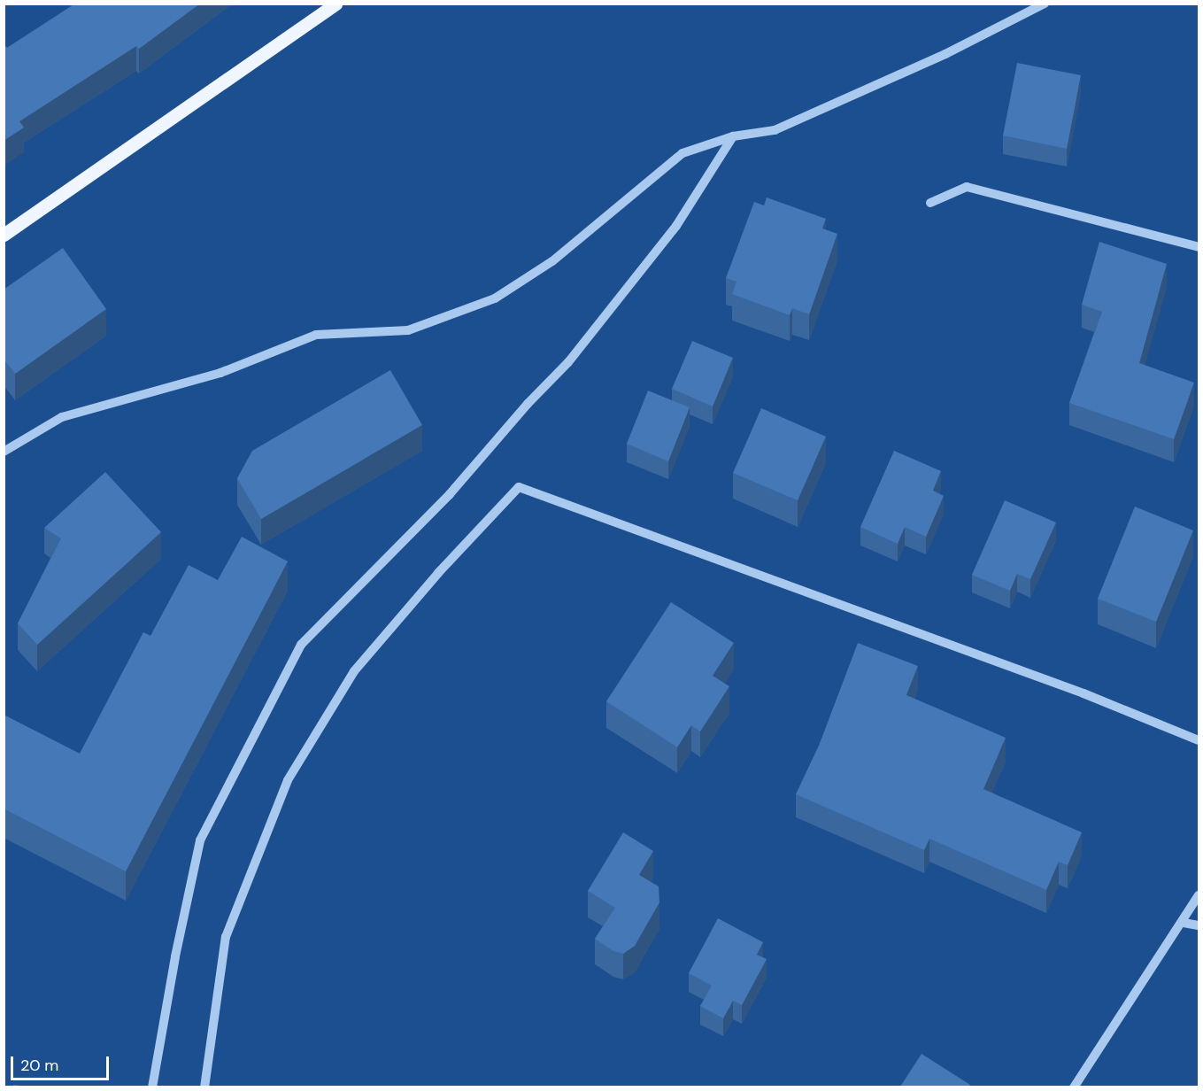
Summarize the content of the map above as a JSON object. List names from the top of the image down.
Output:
{
  "scale_bar": "20 m"
}
